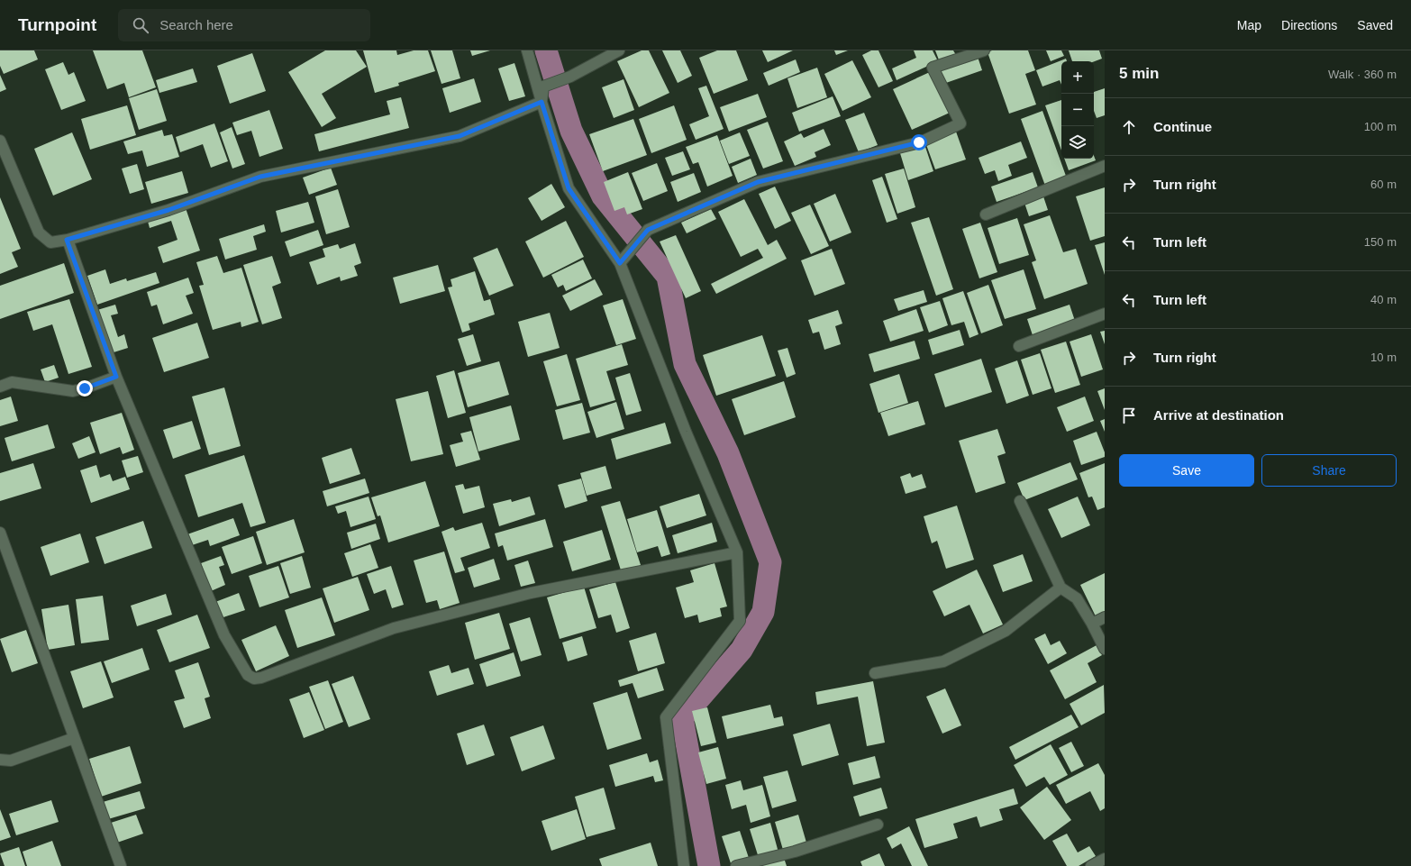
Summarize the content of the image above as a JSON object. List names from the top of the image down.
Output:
{
  "page": {
    "header": "Turnpoint",
    "search": "Search here",
    "nav": ["Map", "Directions", "Saved"],
    "heading": ["5 min", "Walk · 360 m"],
    "map_buttons": ["+", "−"],
    "list": [
      ["Continue", "100 m"],
      ["Turn right", "60 m"],
      ["Turn left", "150 m"],
      ["Turn left", "40 m"],
      ["Turn right", "10 m"],
      "Arrive at destination"
    ],
    "buttons": ["Save", "Share"]
  }
}
